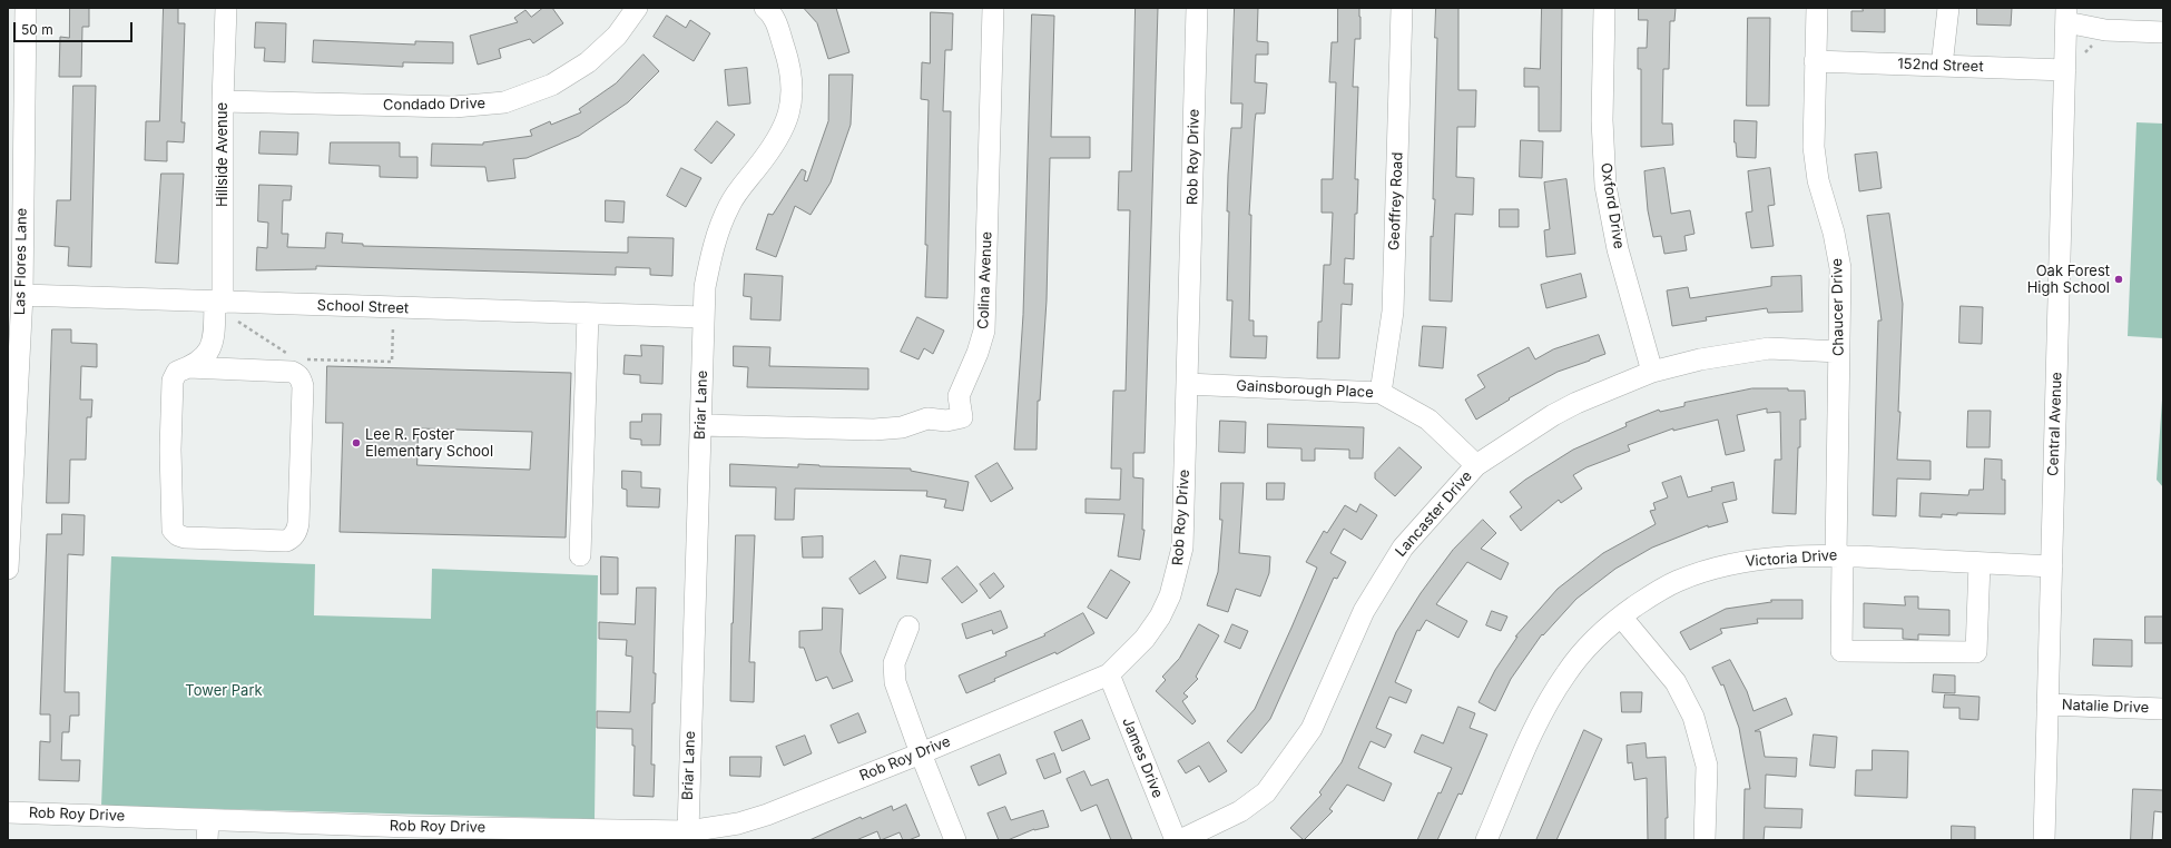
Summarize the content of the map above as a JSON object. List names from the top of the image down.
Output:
{
  "streets": {
    "street": [
      "152nd Street",
      "Condado Drive",
      "Hillside Avenue",
      "Rob Roy Drive",
      "Geoffrey Road",
      "Oxford Drive",
      "Las Flores Lane",
      "Colina Avenue",
      "School Street",
      "Chaucer Drive",
      "Gainsborough Place",
      "Briar Lane",
      "Central Avenue",
      "Lancaster Drive",
      "Victoria Drive",
      "Natalie Drive",
      "James Drive"
    ]
  },
  "crossings": [
    ["152nd Street", "Chaucer Drive"],
    ["152nd Street", "Central Avenue"],
    ["Condado Drive", "Hillside Avenue"],
    ["Hillside Avenue", "School Street"],
    ["Rob Roy Drive", "Gainsborough Place"],
    ["Rob Roy Drive", "Briar Lane"],
    ["Rob Roy Drive", "James Drive"],
    ["Geoffrey Road", "Gainsborough Place"],
    ["Oxford Drive", "Lancaster Drive"],
    ["Las Flores Lane", "School Street"],
    ["Colina Avenue", "Briar Lane"],
    ["School Street", "Briar Lane"],
    ["Chaucer Drive", "Lancaster Drive"],
    ["Chaucer Drive", "Victoria Drive"],
    ["Gainsborough Place", "Lancaster Drive"],
    ["Central Avenue", "Victoria Drive"],
    ["Central Avenue", "Natalie Drive"]
  ],
  "parks": ["Tower Park"],
  "places": ["Oak Forest High School", "Lee R. Foster Elementary School"],
  "scale_bar": "50 m"
}
